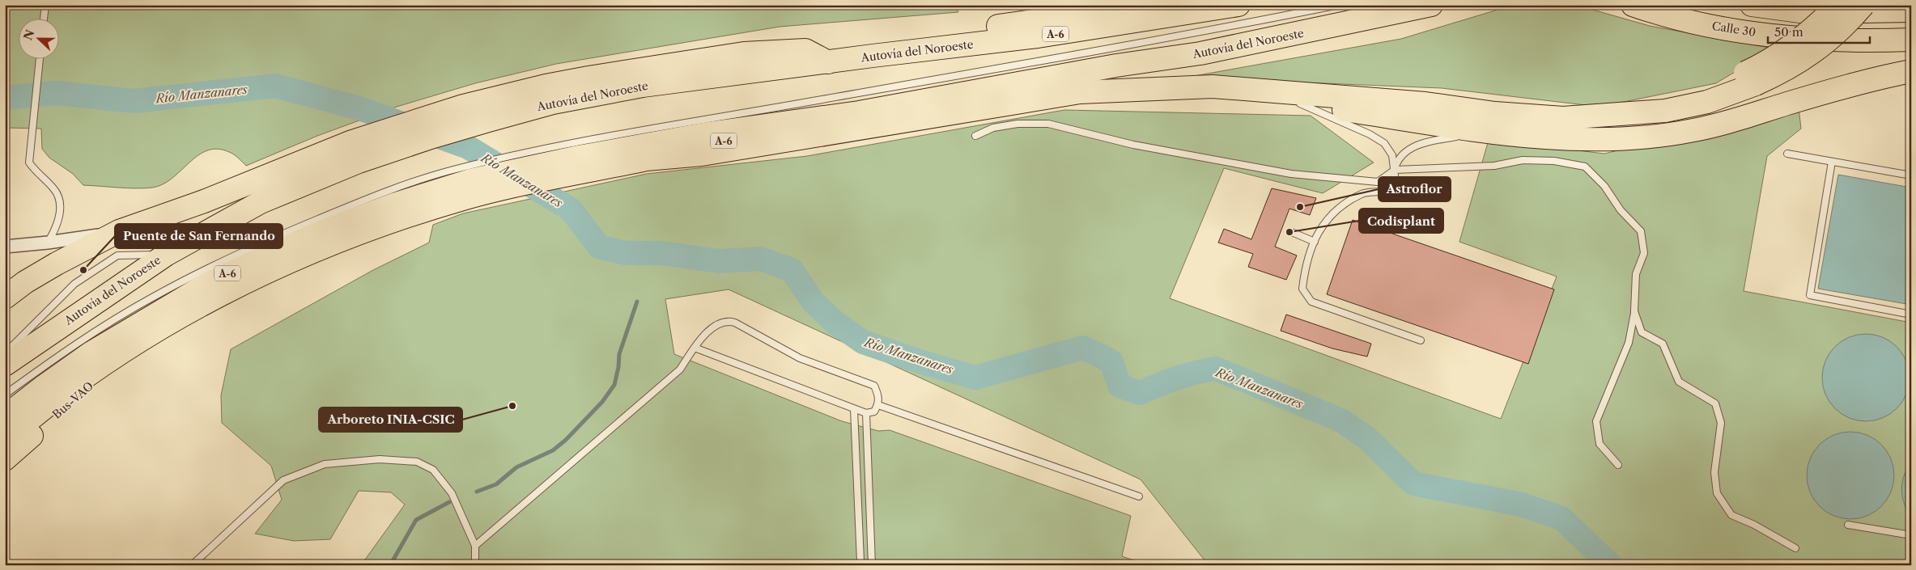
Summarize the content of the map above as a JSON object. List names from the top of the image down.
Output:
{
  "streets": {
    "highway": [
      "Calle 30",
      "A-6",
      "Autovía del Noroeste",
      "Bus-VAO"
    ]
  },
  "crossings": [
    ["A-6", "Autovía del Noroeste"],
    ["Autovía del Noroeste", "Bus-VAO"]
  ],
  "water": ["Río Manzanares"],
  "places": [
    "Astroflor",
    "Codisplant",
    "Puente de San Fernando",
    "Arboreto INIA-CSIC"
  ],
  "scale_bar": "50 m",
  "north": "left"
}
